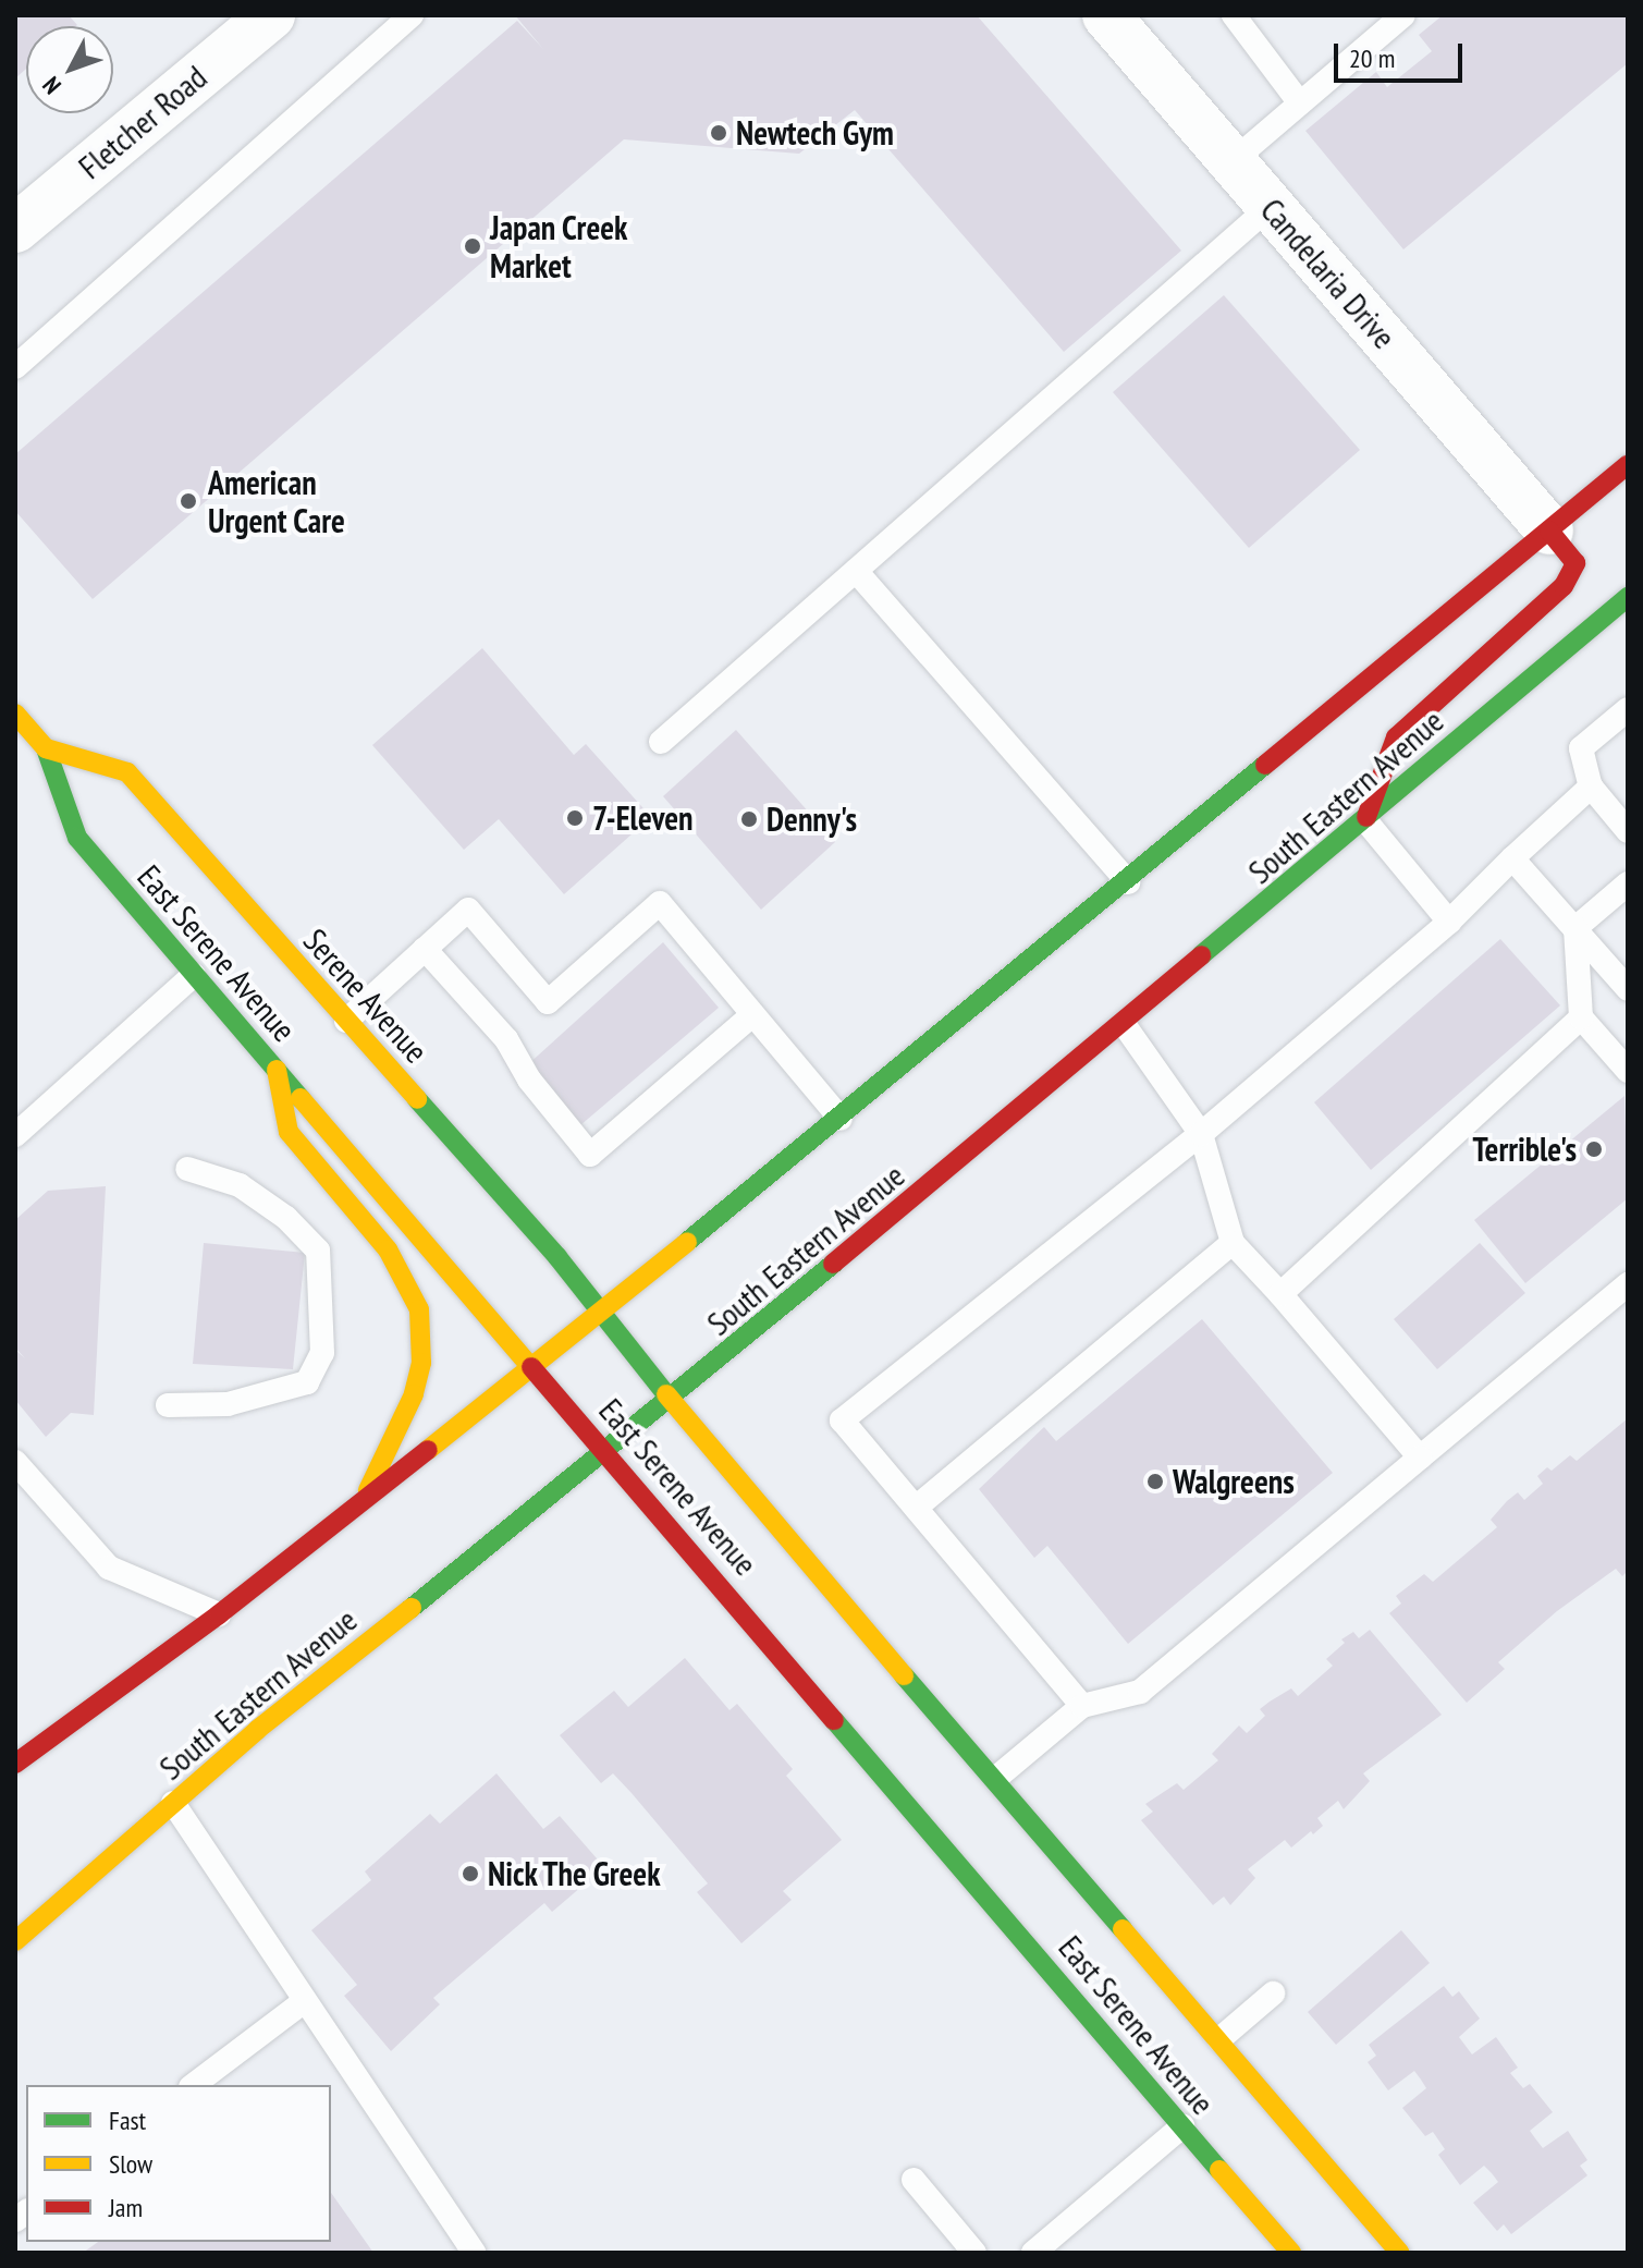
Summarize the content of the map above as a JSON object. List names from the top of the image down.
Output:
{
  "streets": {
    "main road": ["South Eastern Avenue", "East Serene Avenue", "Serene Avenue"],
    "street": ["Fletcher Road", "Candelaria Drive"]
  },
  "crossings": [
    ["South Eastern Avenue", "East Serene Avenue"],
    ["East Serene Avenue", "Serene Avenue"]
  ],
  "places": [
    "Newtech Gym",
    "Japan Creek Market",
    "American Urgent Care",
    "7-Eleven",
    "Denny's",
    "Terrible's",
    "Walgreens",
    "Nick The Greek"
  ],
  "legend": ["Fast", "Slow", "Jam"],
  "scale_bar": "20 m",
  "north": "bottom left"
}
